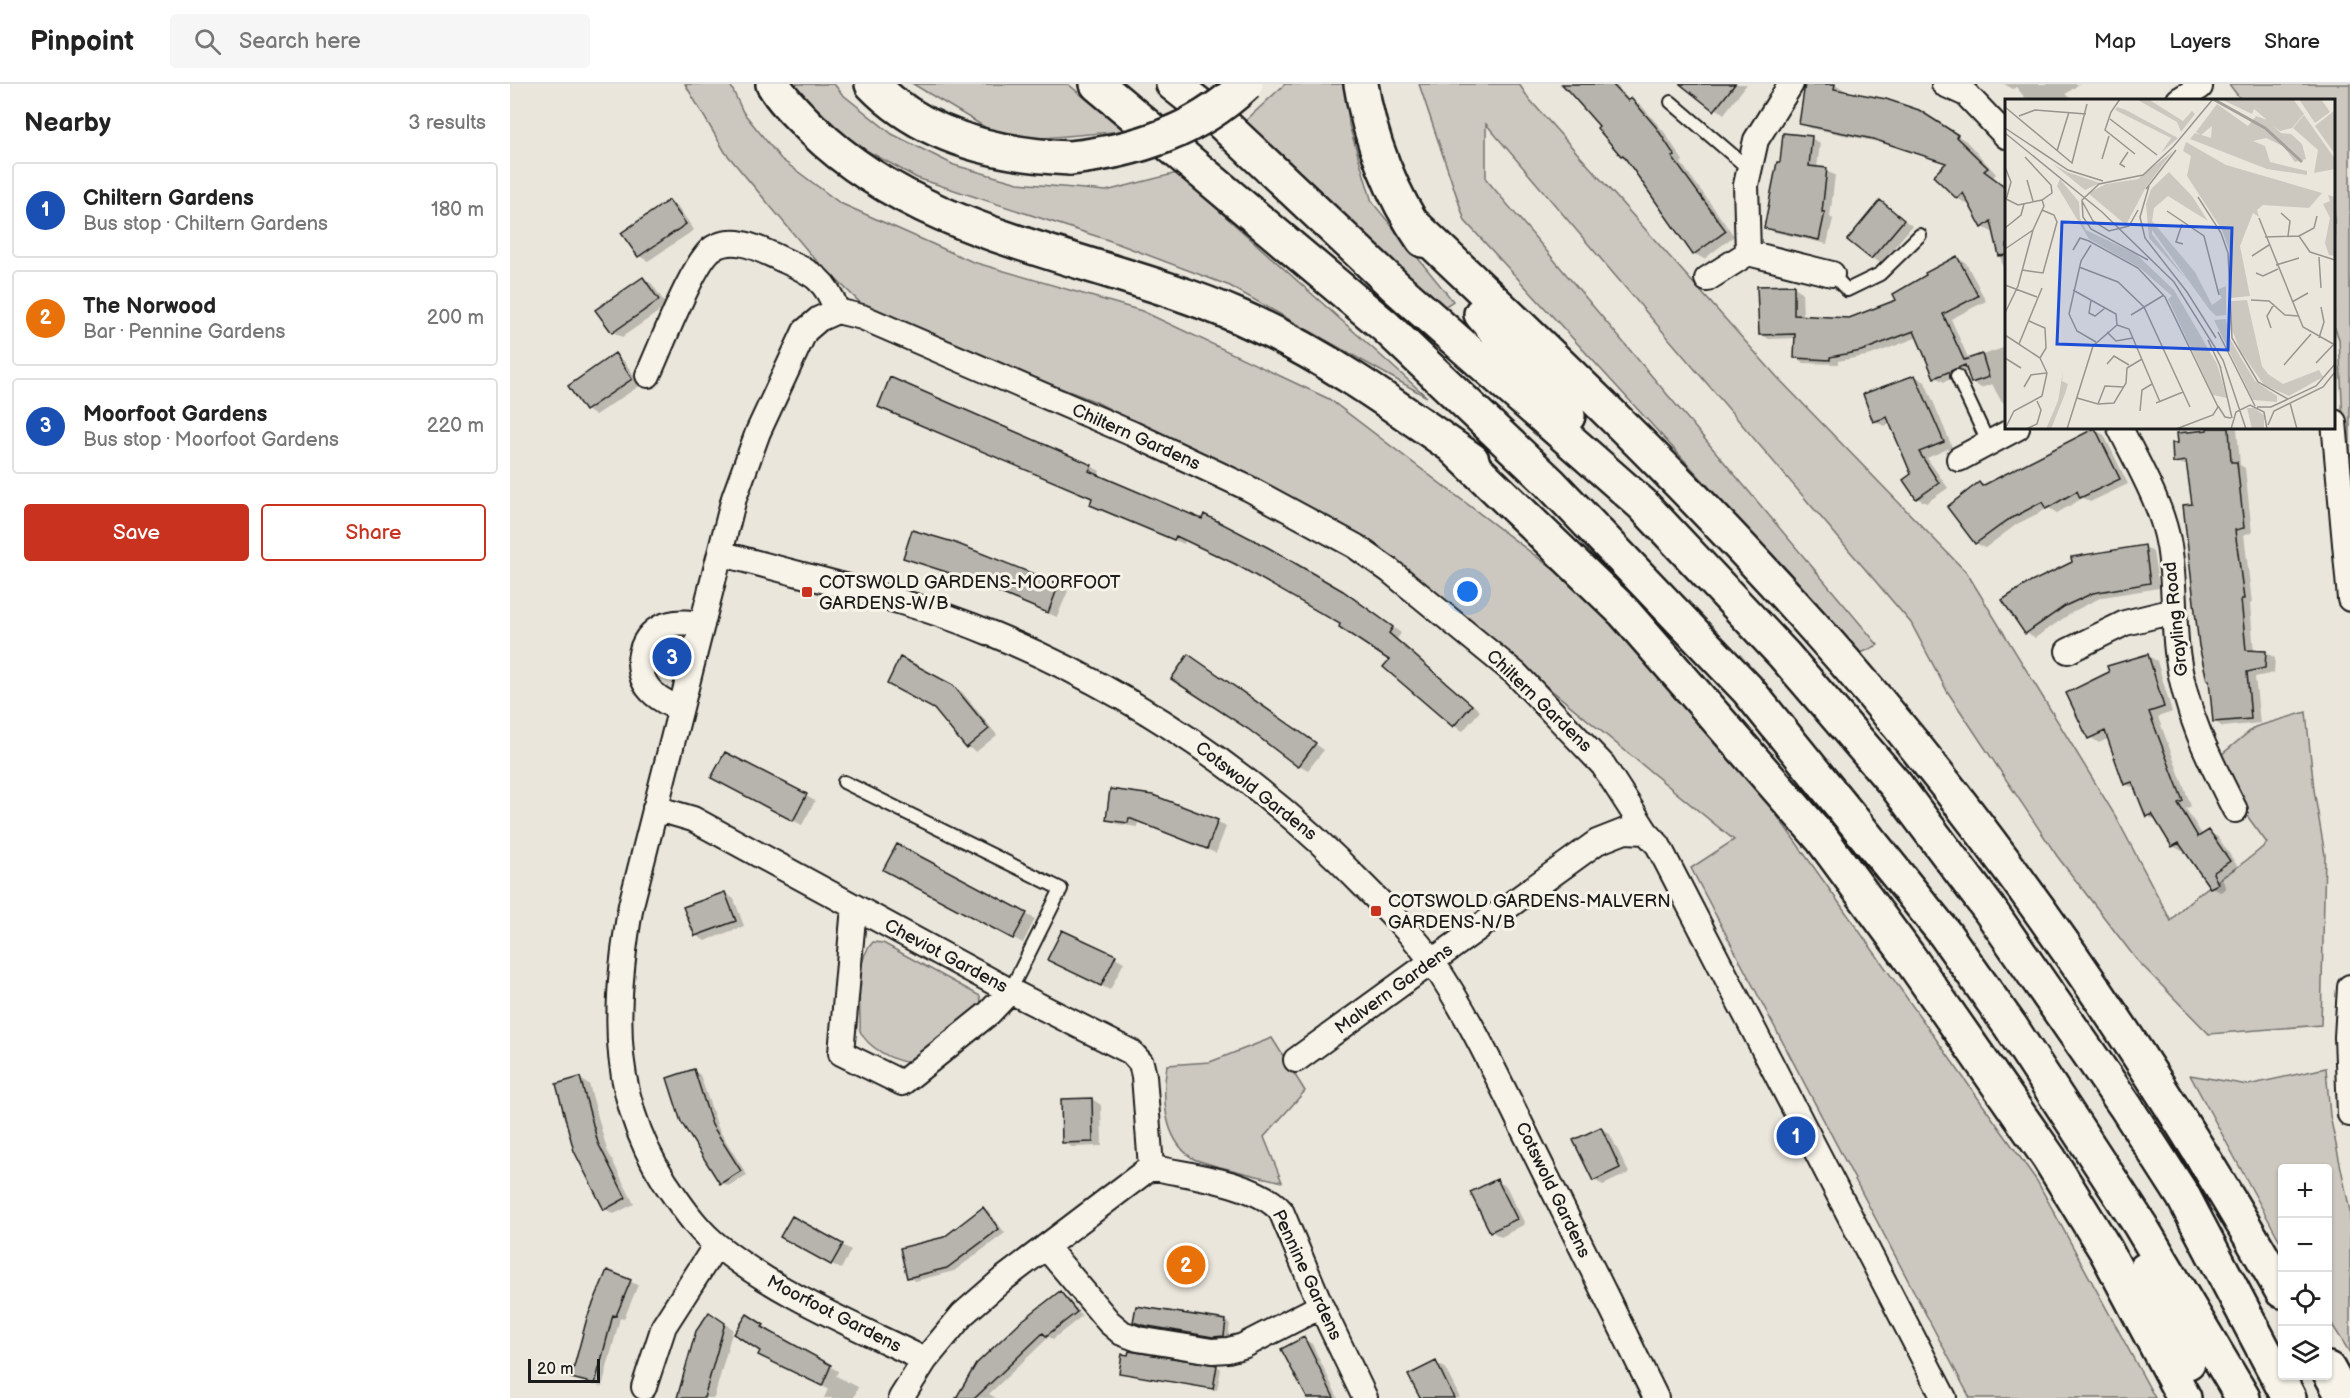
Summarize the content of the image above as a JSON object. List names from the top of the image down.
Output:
{
  "streets": {
    "street": [
      "Chiltern Gardens",
      "Grayling Road",
      "Cotswold Gardens",
      "Cheviot Gardens",
      "Malvern Gardens",
      "Pennine Gardens",
      "Moorfoot Gardens"
    ]
  },
  "crossings": [
    ["Chiltern Gardens", "Malvern Gardens"],
    ["Chiltern Gardens", "Moorfoot Gardens"],
    ["Cotswold Gardens", "Malvern Gardens"],
    ["Cotswold Gardens", "Moorfoot Gardens"],
    ["Cheviot Gardens", "Pennine Gardens"],
    ["Cheviot Gardens", "Moorfoot Gardens"]
  ],
  "places": {
    "transit": ["COTSWOLD GARDENS-MOORFOOT GARDENS-W/B", "COTSWOLD GARDENS-MALVERN GARDENS-N/B"]
  },
  "scale_bar": "20 m",
  "page": {
    "header": "Pinpoint",
    "search": "Search here",
    "nav": ["Map", "Layers", "Share"],
    "heading": ["Nearby", "3 results"],
    "list": [
      {
        "mark": "1",
        "name": "Chiltern Gardens",
        "note": "Bus stop · Chiltern Gardens",
        "value": "180 m"
      },
      {
        "mark": "2",
        "name": "The Norwood",
        "note": "Bar · Pennine Gardens",
        "value": "200 m"
      },
      {
        "mark": "3",
        "name": "Moorfoot Gardens",
        "note": "Bus stop · Moorfoot Gardens",
        "value": "220 m"
      }
    ],
    "buttons": ["Save", "Share"],
    "pins": ["3", "1", "2"],
    "map_buttons": ["+", "−"],
    "scale": "20 m"
  }
}
